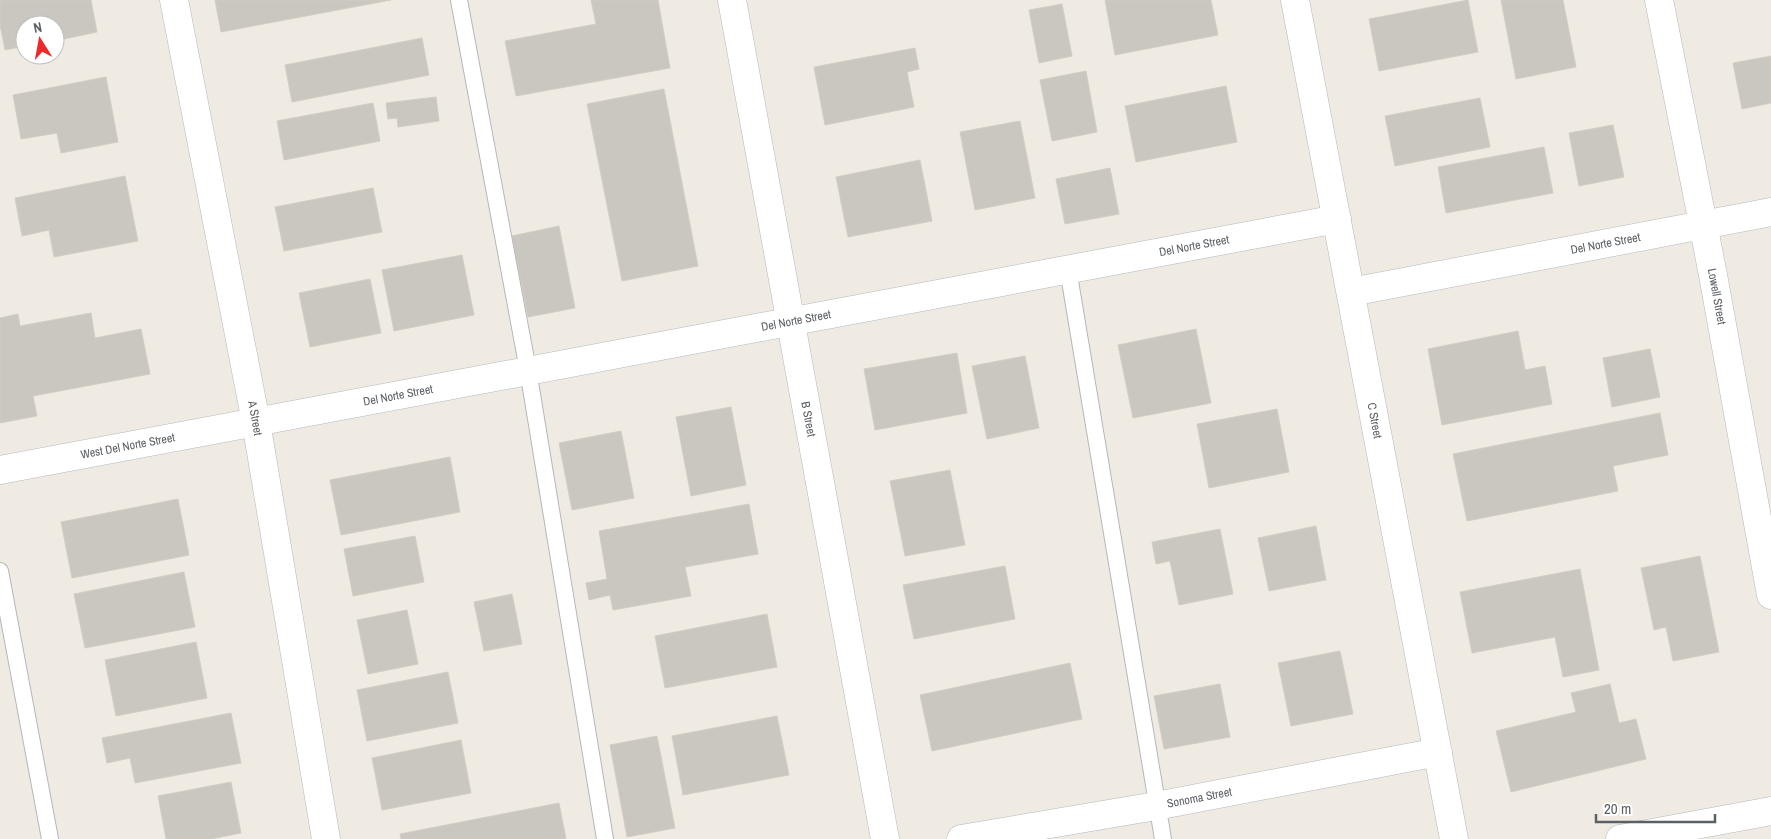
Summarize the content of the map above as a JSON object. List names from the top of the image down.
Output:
{
  "streets": {
    "street": [
      "Del Norte Street",
      "Lowell Street",
      "A Street",
      "B Street",
      "C Street",
      "West Del Norte Street",
      "Sonoma Street"
    ]
  },
  "crossings": [
    ["Del Norte Street", "Lowell Street"],
    ["Del Norte Street", "A Street"],
    ["Del Norte Street", "B Street"],
    ["Del Norte Street", "C Street"],
    ["Del Norte Street", "West Del Norte Street"],
    ["A Street", "West Del Norte Street"],
    ["C Street", "Sonoma Street"]
  ],
  "scale_bar": "20 m",
  "north": "top"
}
